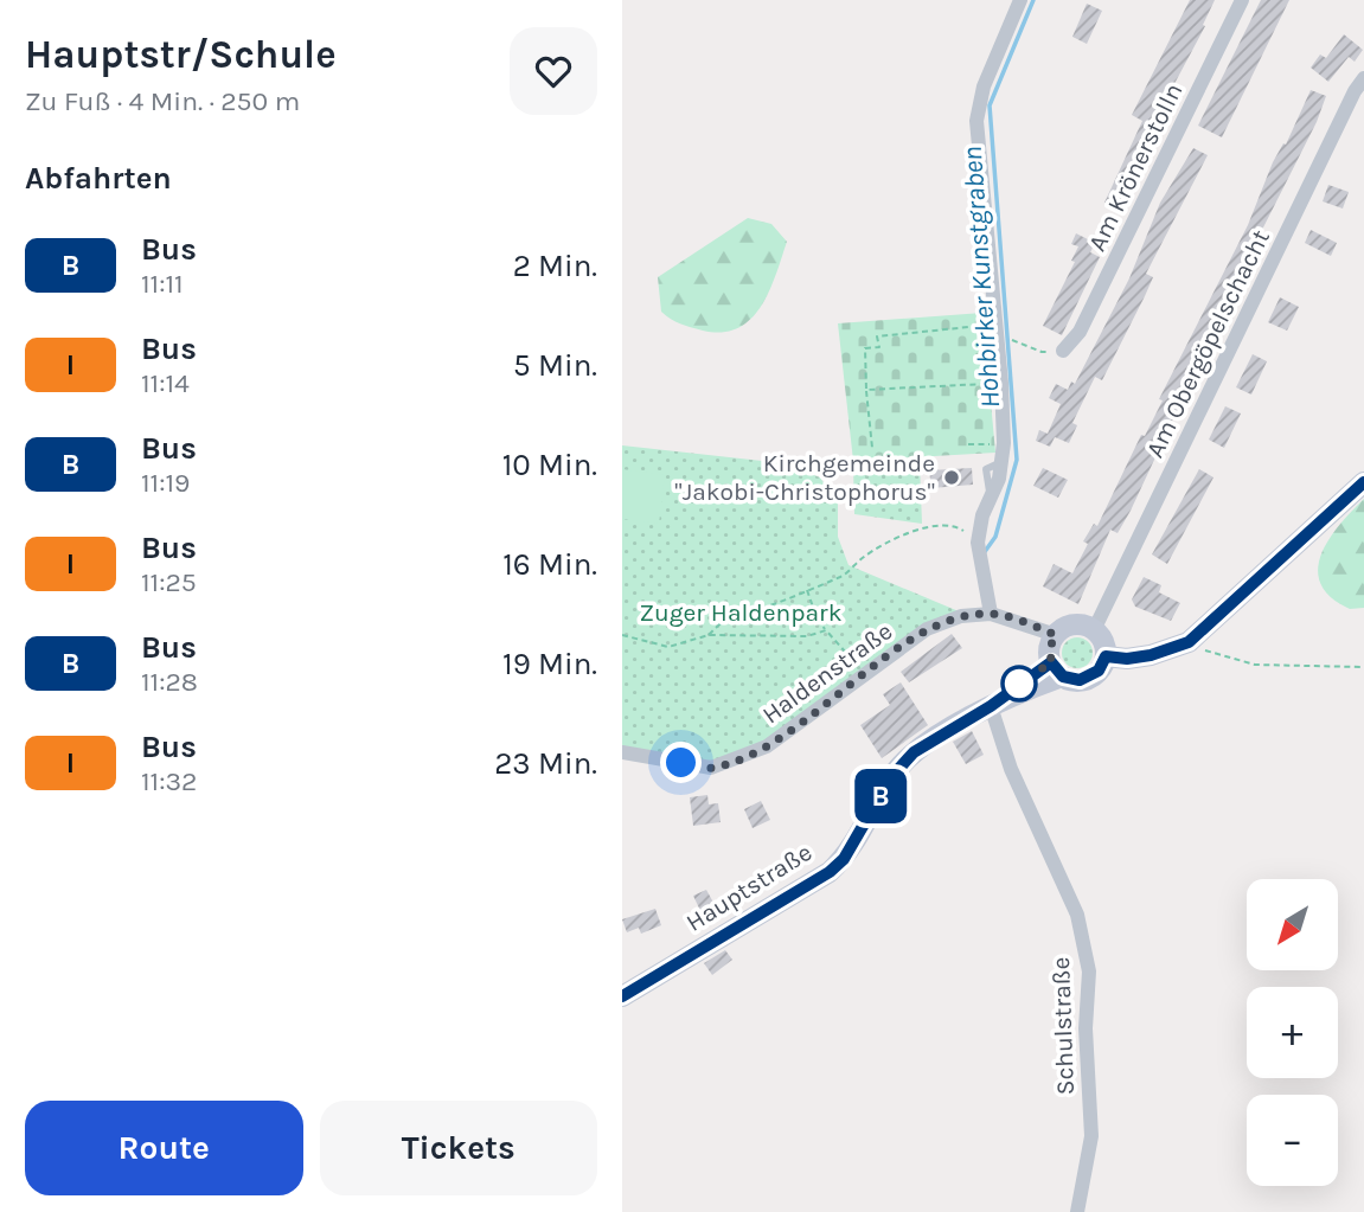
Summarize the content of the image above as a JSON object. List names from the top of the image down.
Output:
{
  "streets": {
    "street": [
      "Am Krönerstolln",
      "Am Obergöpelschacht",
      "Haldenstraße",
      "Hauptstraße",
      "Schulstraße"
    ]
  },
  "crossings": [
    ["Am Obergöpelschacht", "Haldenstraße"],
    ["Am Obergöpelschacht", "Hauptstraße"],
    ["Haldenstraße", "Hauptstraße"],
    ["Hauptstraße", "Schulstraße"]
  ],
  "water": ["Hohbirker Kunstgraben"],
  "parks": ["Zuger Haldenpark"],
  "places": ["Kirchgemeinde \"Jakobi-Christophorus\""],
  "lines": ["bus line B"],
  "north": "bottom left",
  "page": {
    "heading": [
      ["Hauptstr/Schule", "Zu Fuß · 4 Min. · 250 m"],
      "Abfahrten"
    ],
    "on_map": "B",
    "list": [
      {
        "mark": "B",
        "name": "Bus",
        "note": "11:11",
        "value": "2 Min."
      },
      {
        "mark": "I",
        "name": "Bus",
        "note": "11:14",
        "value": "5 Min."
      },
      {
        "mark": "B",
        "name": "Bus",
        "note": "11:19",
        "value": "10 Min."
      },
      {
        "mark": "I",
        "name": "Bus",
        "note": "11:25",
        "value": "16 Min."
      },
      {
        "mark": "B",
        "name": "Bus",
        "note": "11:28",
        "value": "19 Min."
      },
      {
        "mark": "I",
        "name": "Bus",
        "note": "11:32",
        "value": "23 Min."
      }
    ],
    "map_buttons": ["+", "−"],
    "buttons": ["Route", "Tickets"]
  }
}
